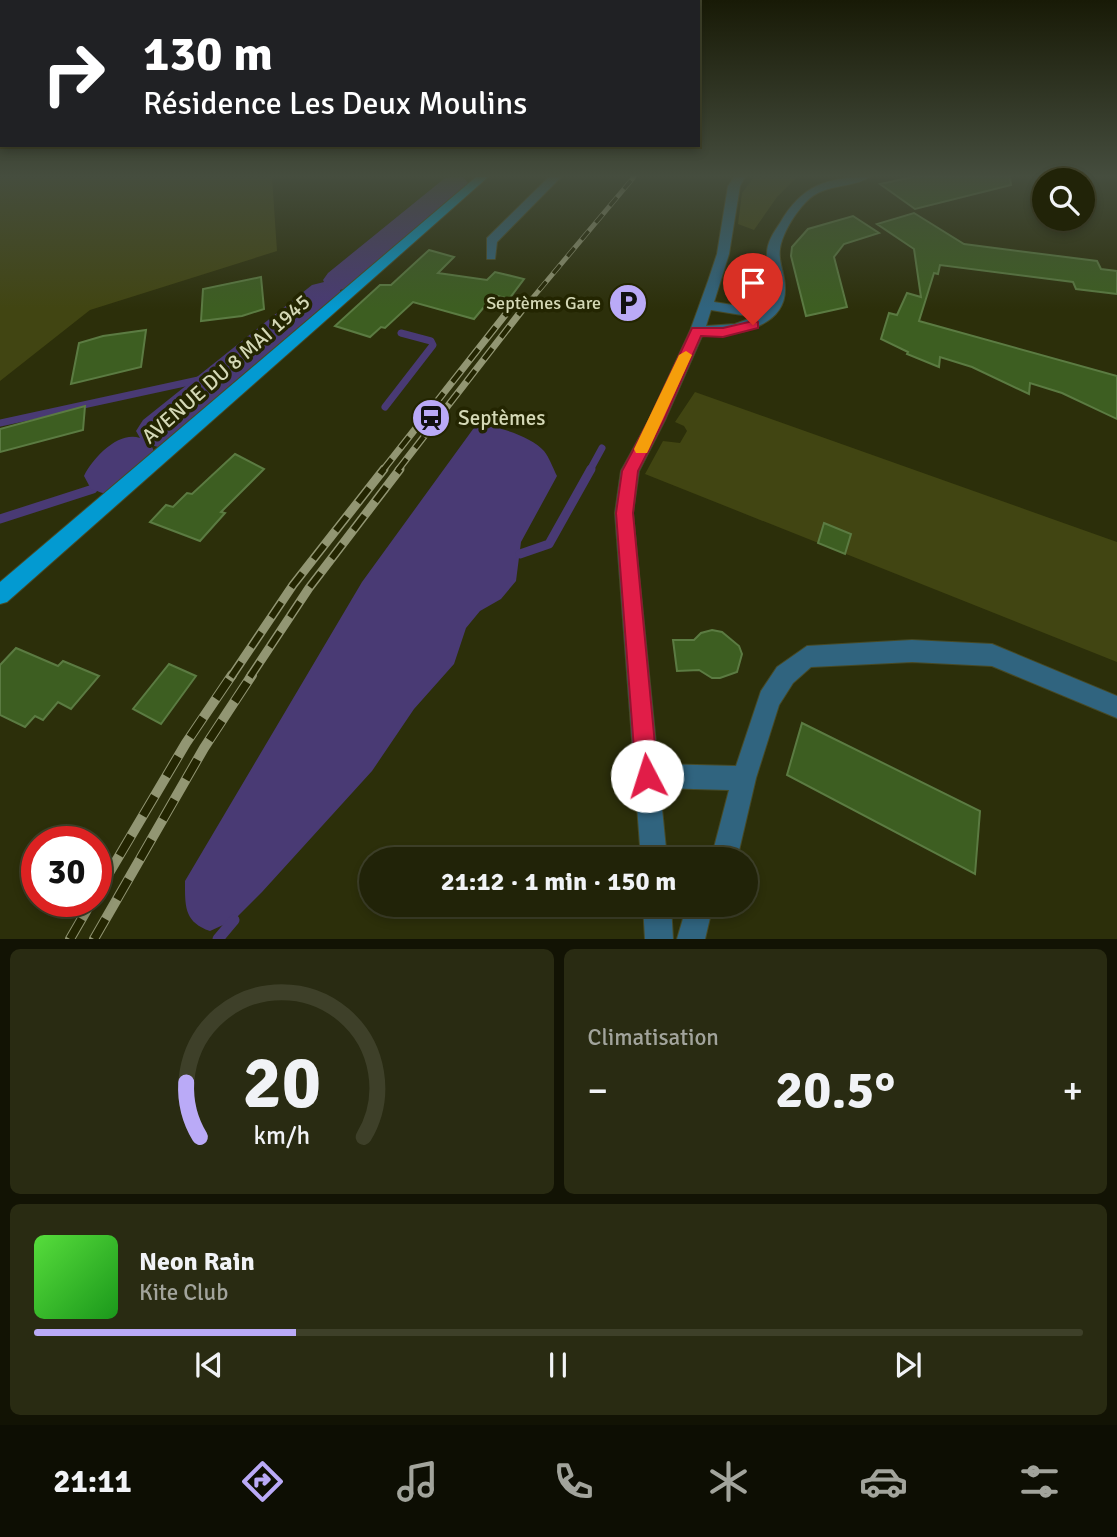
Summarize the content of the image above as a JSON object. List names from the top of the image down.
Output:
{
  "streets": {
    "main road": ["AVENUE DU 8 MAI 1945"]
  },
  "places": {
    "parking": ["Septèmes Gare"],
    "station": ["Septèmes"]
  },
  "page": {
    "turn": ["130 m", "Résidence Les Deux Moulins"],
    "limit": "30",
    "trip": "21:12 · 1 min · 150 m",
    "tile": "Climatisation",
    "heat": ["−", "20.5°", "+"],
    "song": ["Neon Rain", "Kite Club"],
    "tabs": "21:11",
    "gauge": ["20", "km/h"]
  }
}
